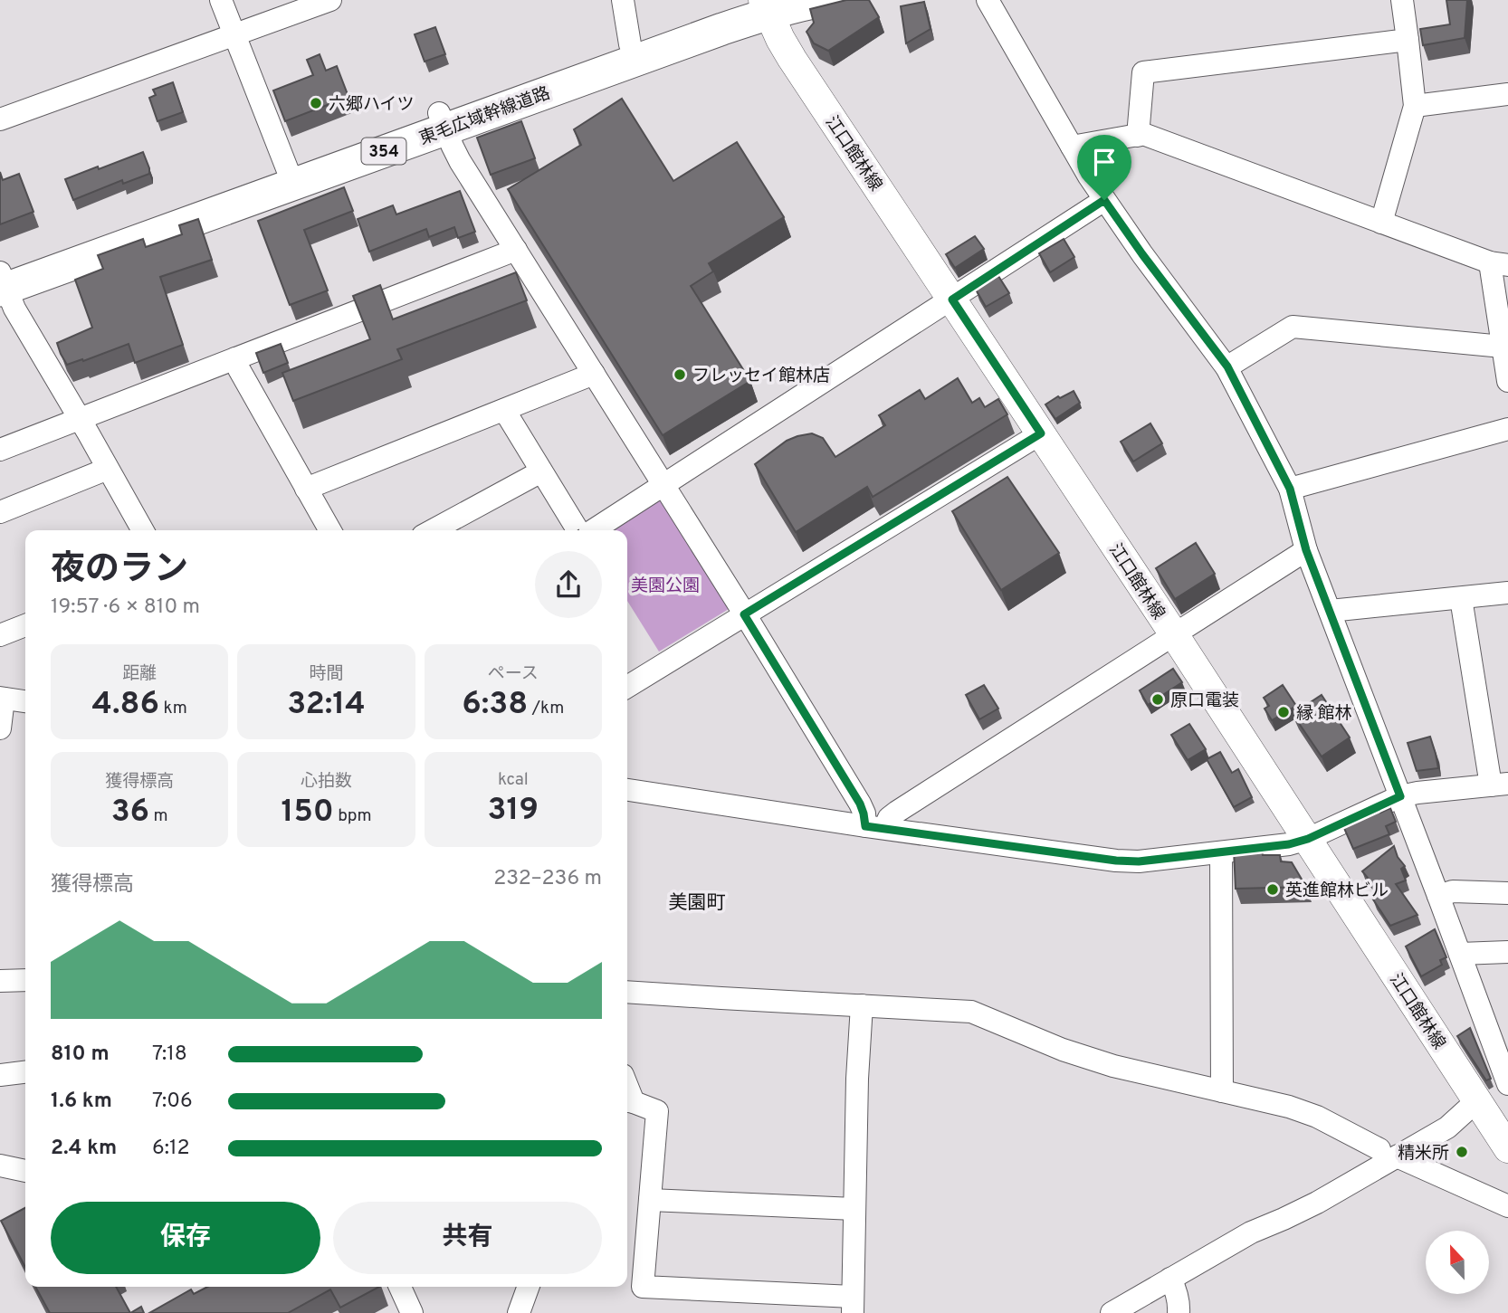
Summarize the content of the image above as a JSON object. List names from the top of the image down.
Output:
{
  "streets": {
    "highway": ["東毛広域幹線道路", "354"],
    "main road": ["江口館林線"]
  },
  "crossings": [
    ["東毛広域幹線道路", "江口館林線"]
  ],
  "districts": ["美園町"],
  "parks": ["美園公園"],
  "places": [
    "六郷ハイツ",
    "フレッセイ館林店",
    "原口電装",
    "縁 館林",
    "英進館林ビル",
    "精米所"
  ],
  "north": "top",
  "page": {
    "heading": ["夜のラン", "19:57 · 6 × 810 m"],
    "stats": [
      ["距離", "4.86 km"],
      ["時間", "32:14"],
      ["ペース", "6:38 /km"],
      ["獲得標高", "36 m"],
      ["心拍数", "150 bpm"],
      ["kcal", "319"]
    ],
    "chart": ["獲得標高", "232–236 m"],
    "list": [
      {
        "name": "810 m",
        "note": "7:18"
      },
      {
        "name": "1.6 km",
        "note": "7:06"
      },
      {
        "name": "2.4 km",
        "note": "6:12"
      }
    ],
    "buttons": ["保存", "共有"]
  }
}
